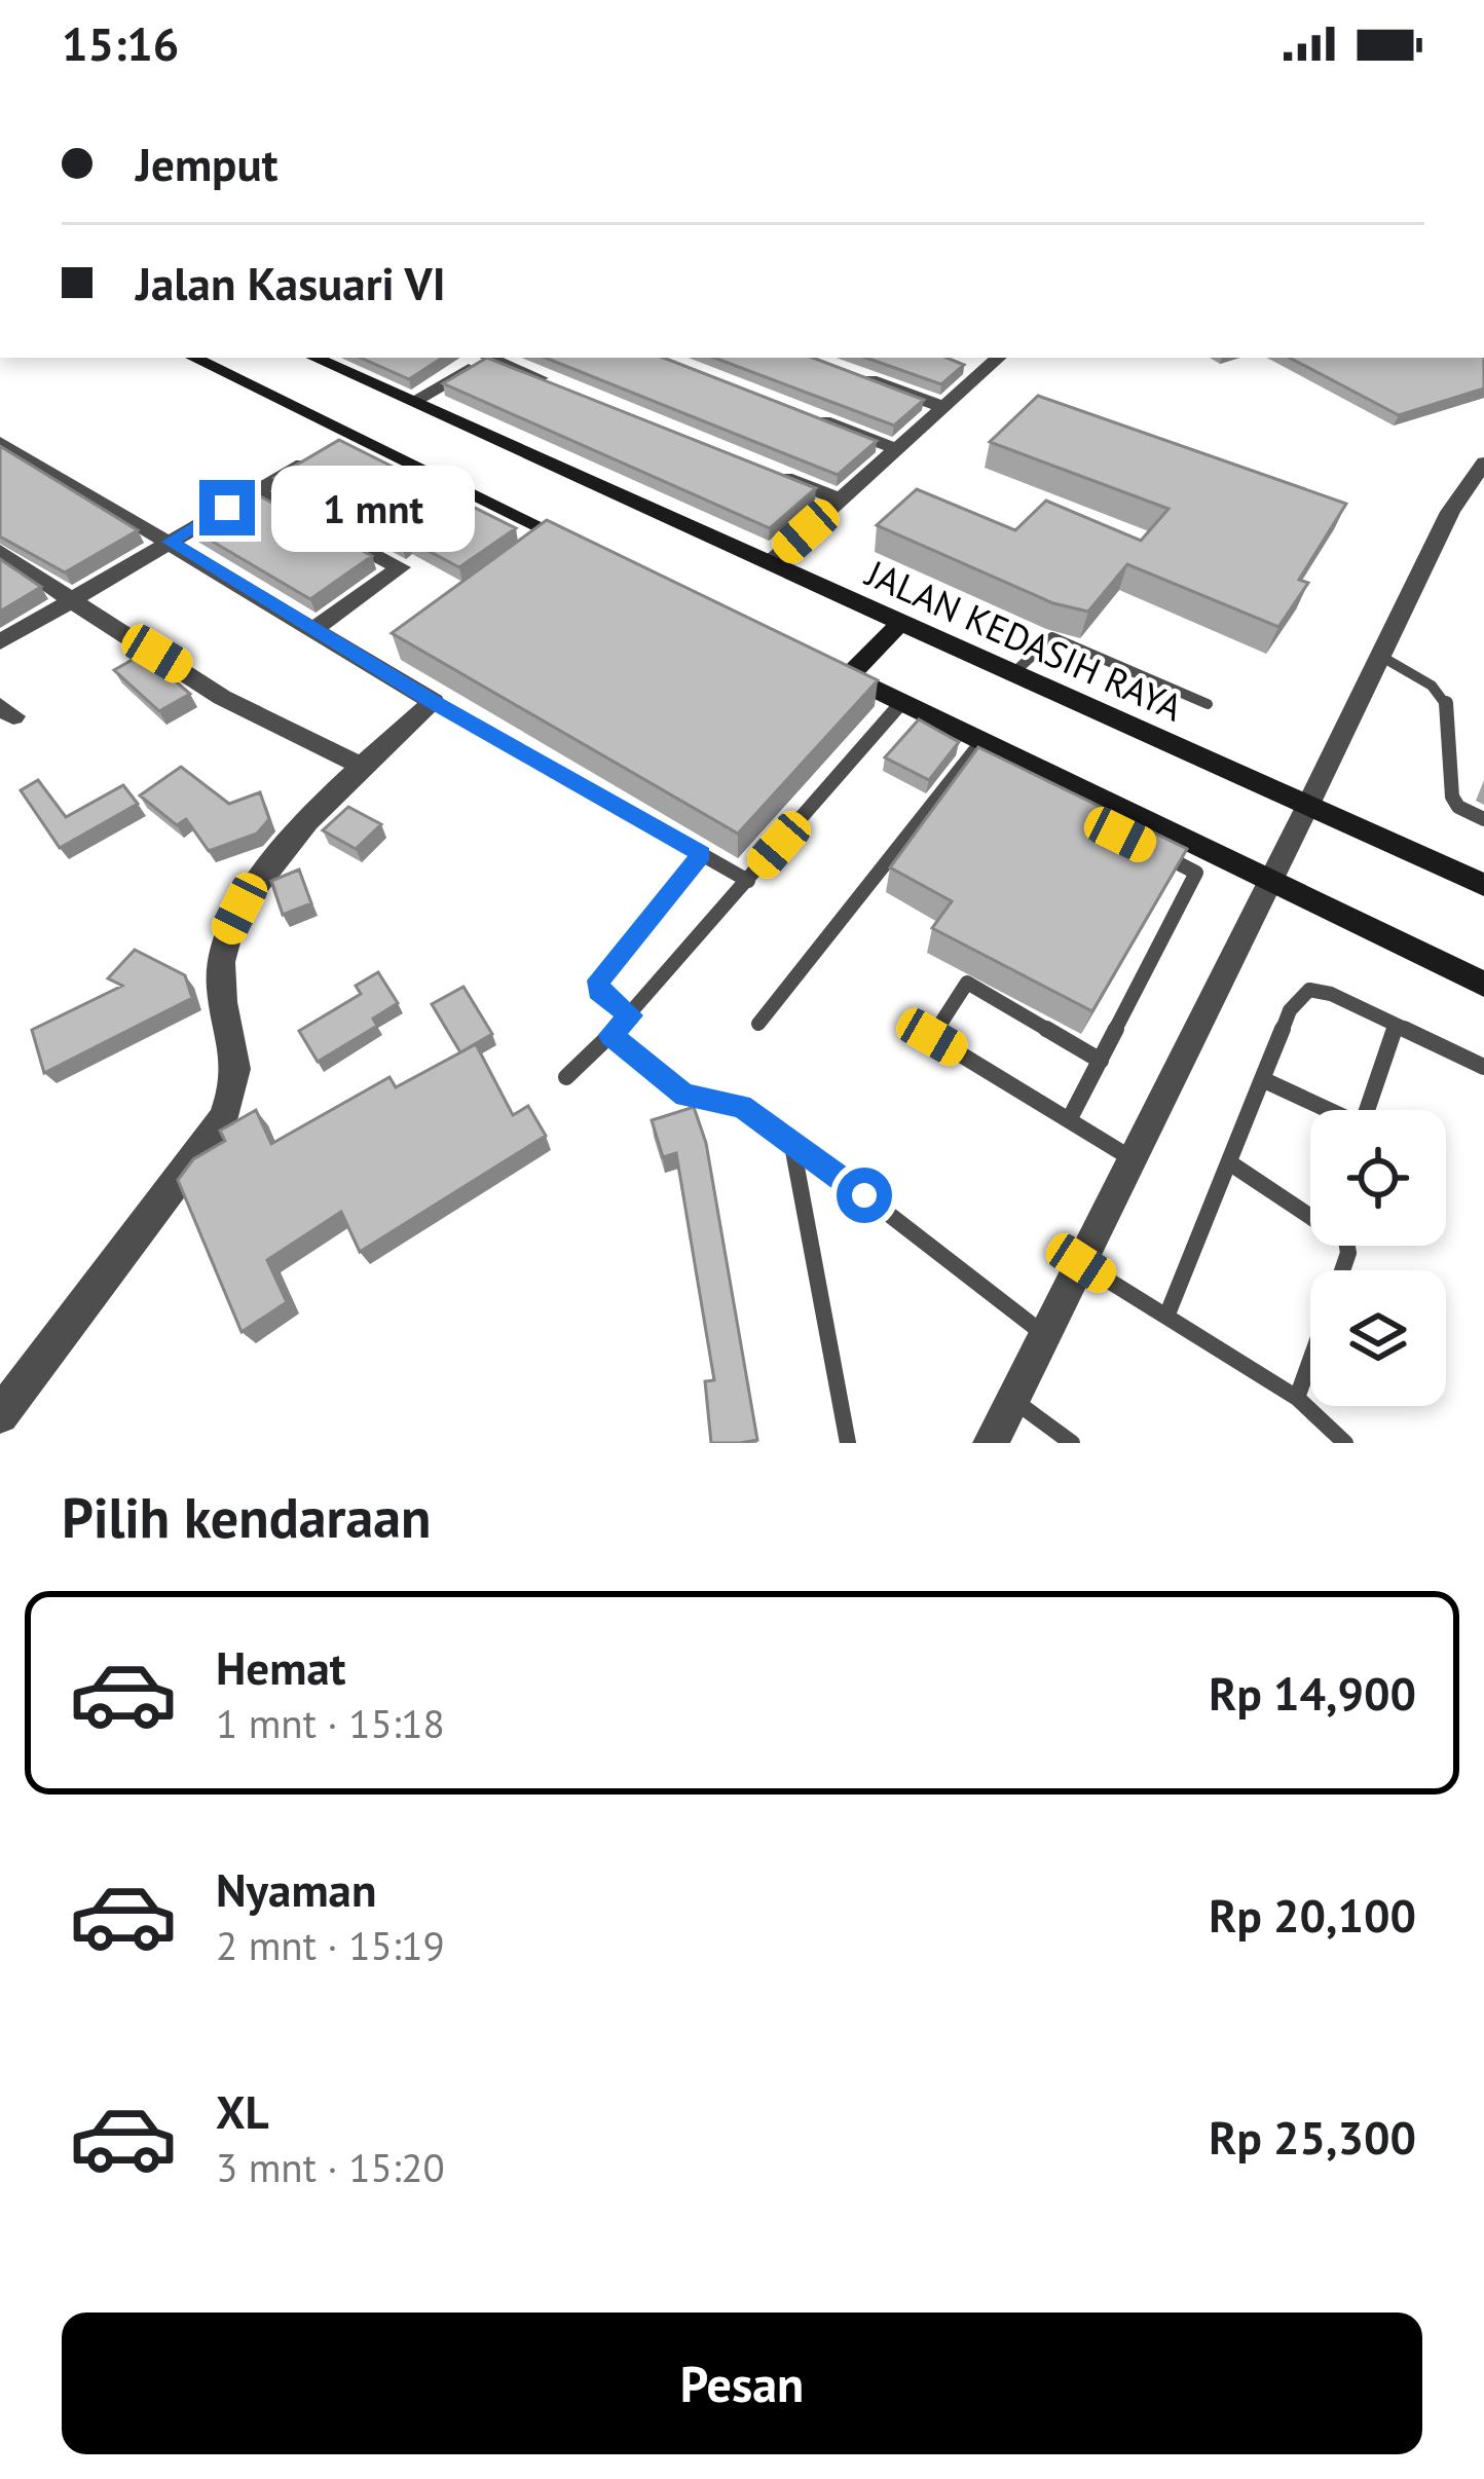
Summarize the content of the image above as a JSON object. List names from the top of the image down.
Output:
{
  "streets": {
    "main road": ["JALAN KEDASIH RAYA"]
  },
  "page": {
    "status": "15:16",
    "banner": ["Jemput", "Jalan Kasuari VI"],
    "bubble": "1 mnt",
    "heading": "Pilih kendaraan",
    "list": [
      {
        "name": "Hemat",
        "note": "1 mnt · 15:18",
        "value": "Rp 14,900"
      },
      {
        "name": "Nyaman",
        "note": "2 mnt · 15:19",
        "value": "Rp 20,100"
      },
      {
        "name": "XL",
        "note": "3 mnt · 15:20",
        "value": "Rp 25,300"
      }
    ],
    "buttons": "Pesan"
  }
}
